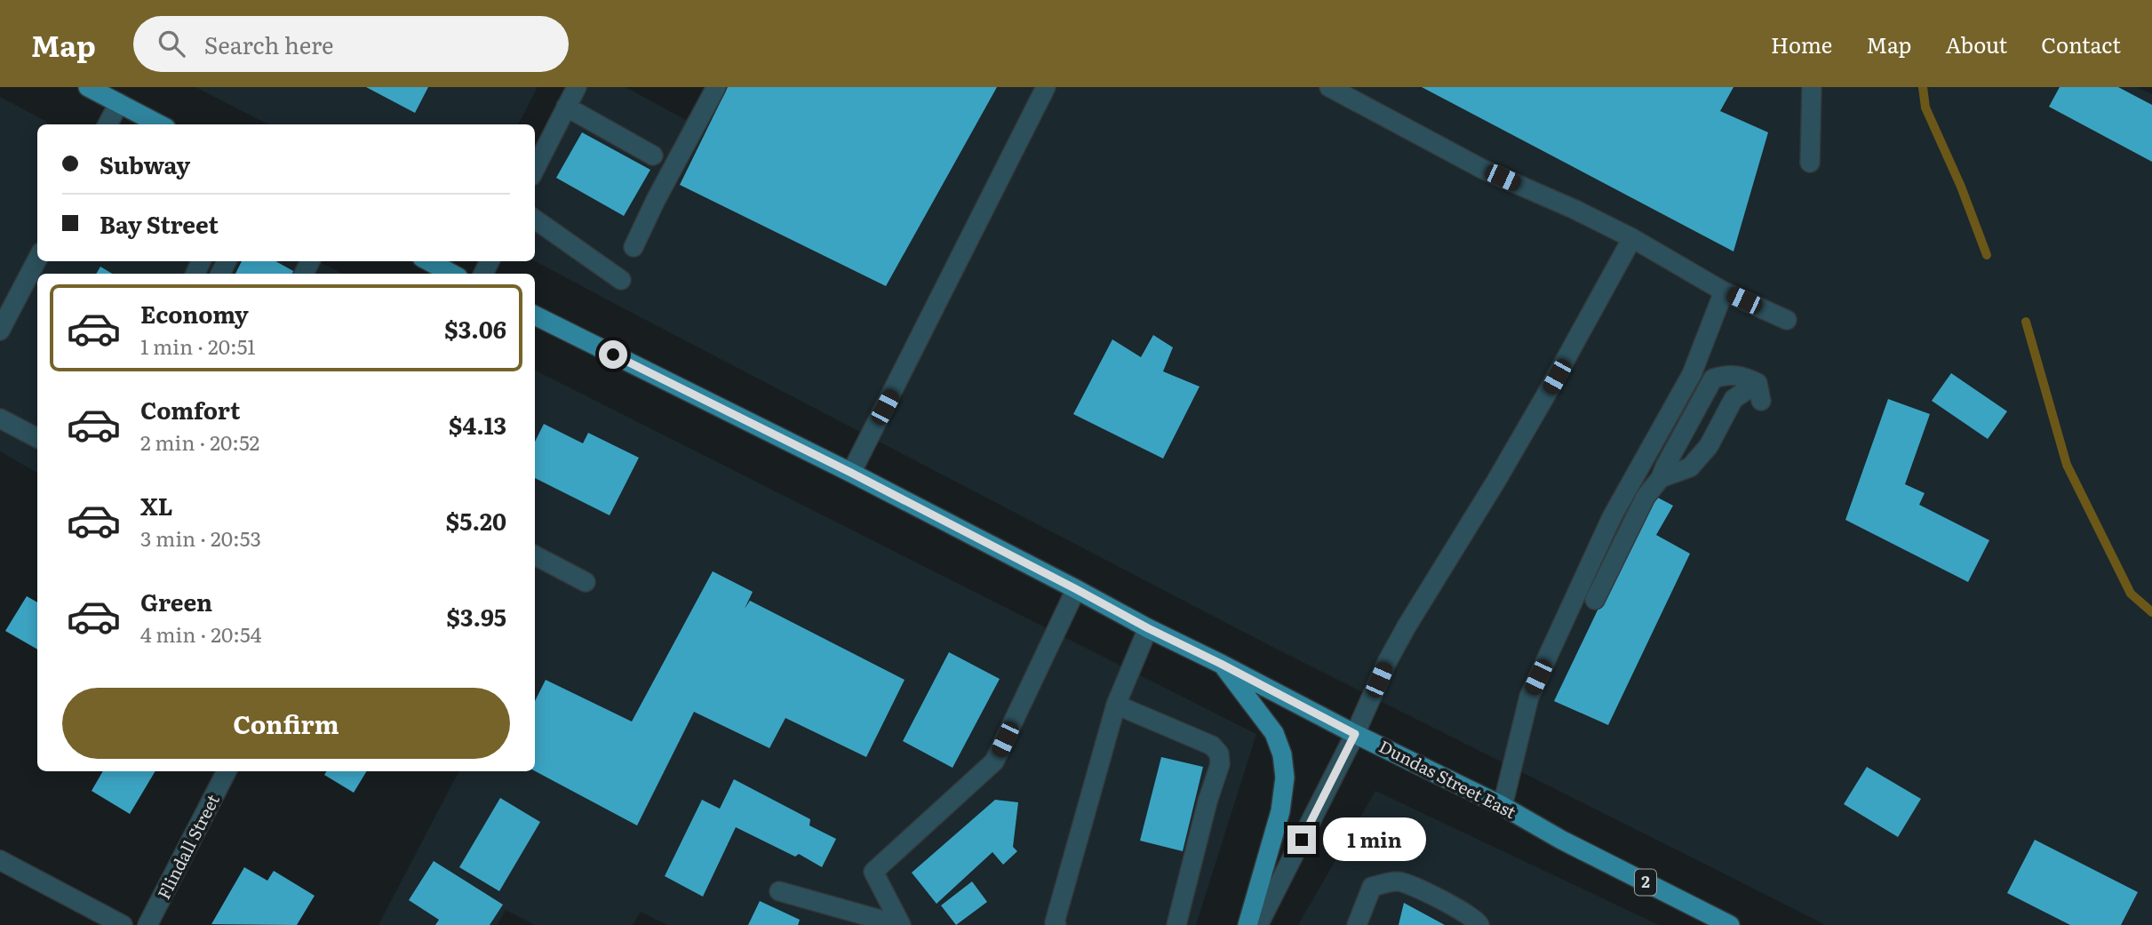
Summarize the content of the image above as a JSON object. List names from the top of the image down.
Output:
{
  "streets": {
    "main road": ["Dundas Street East", "2"],
    "street": ["Flindall Street"]
  },
  "page": {
    "header": "Map",
    "search": "Search here",
    "nav": [
      "Home",
      "Map",
      "About",
      "Contact"
    ],
    "banner": ["Subway", "Bay Street"],
    "list": [
      {
        "name": "Economy",
        "note": "1 min · 20:51",
        "value": "$3.06"
      },
      {
        "name": "Comfort",
        "note": "2 min · 20:52",
        "value": "$4.13"
      },
      {
        "name": "XL",
        "note": "3 min · 20:53",
        "value": "$5.20"
      },
      {
        "name": "Green",
        "note": "4 min · 20:54",
        "value": "$3.95"
      }
    ],
    "buttons": "Confirm",
    "bubble": "1 min"
  }
}
